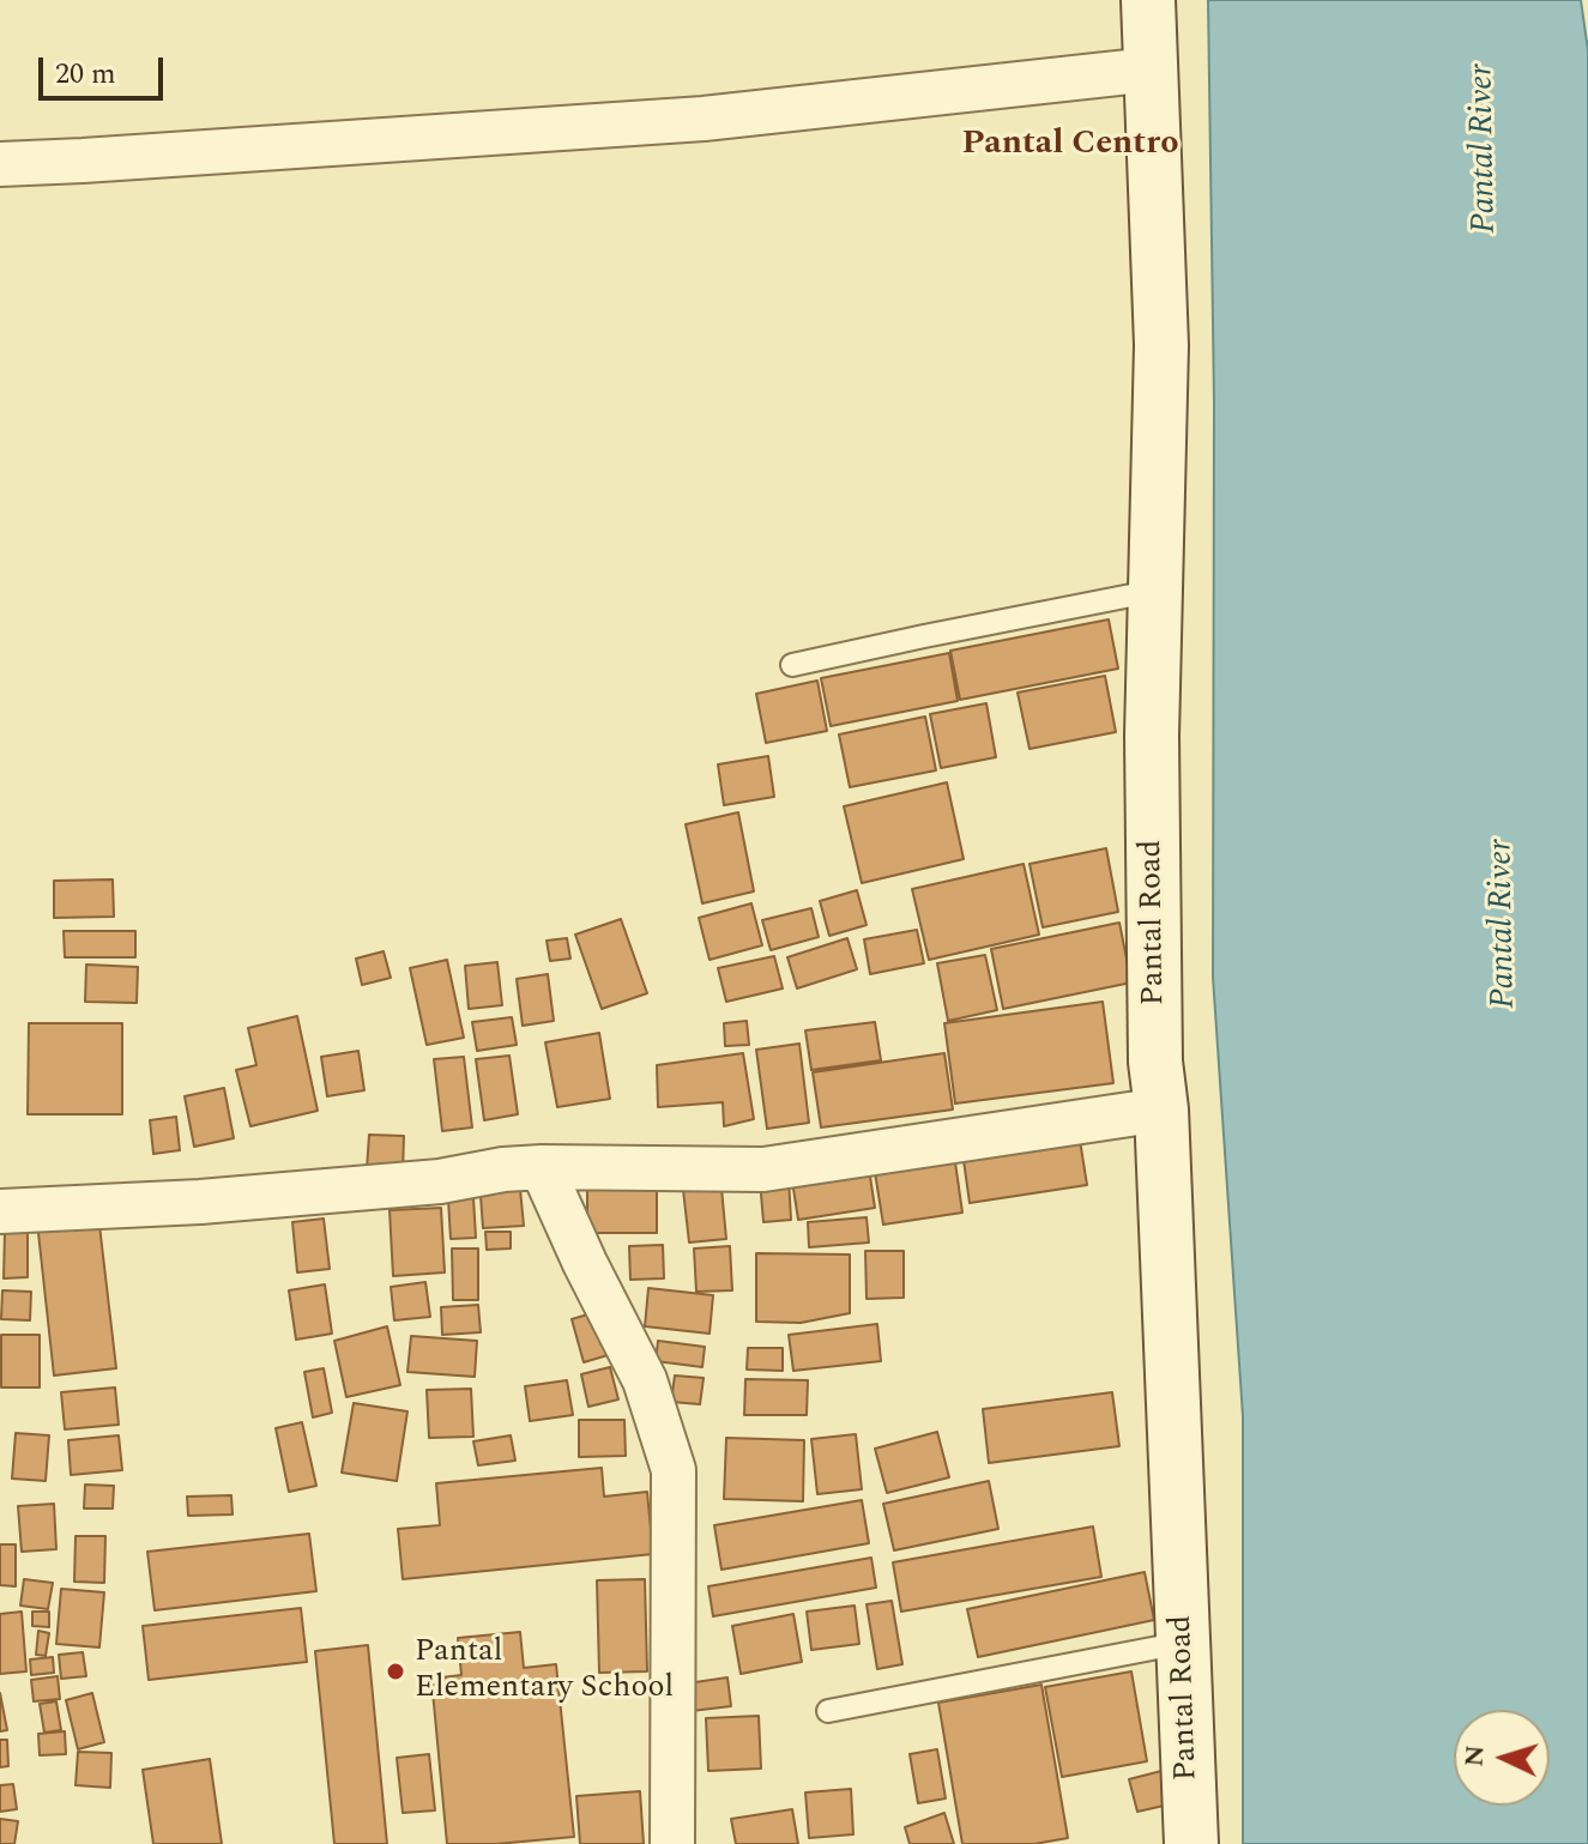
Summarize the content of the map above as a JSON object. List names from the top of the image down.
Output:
{
  "streets": {
    "street": ["Pantal Road"]
  },
  "districts": ["Pantal Centro"],
  "water": ["Pantal River"],
  "places": ["Pantal Elementary School"],
  "scale_bar": "20 m",
  "north": "left"
}
